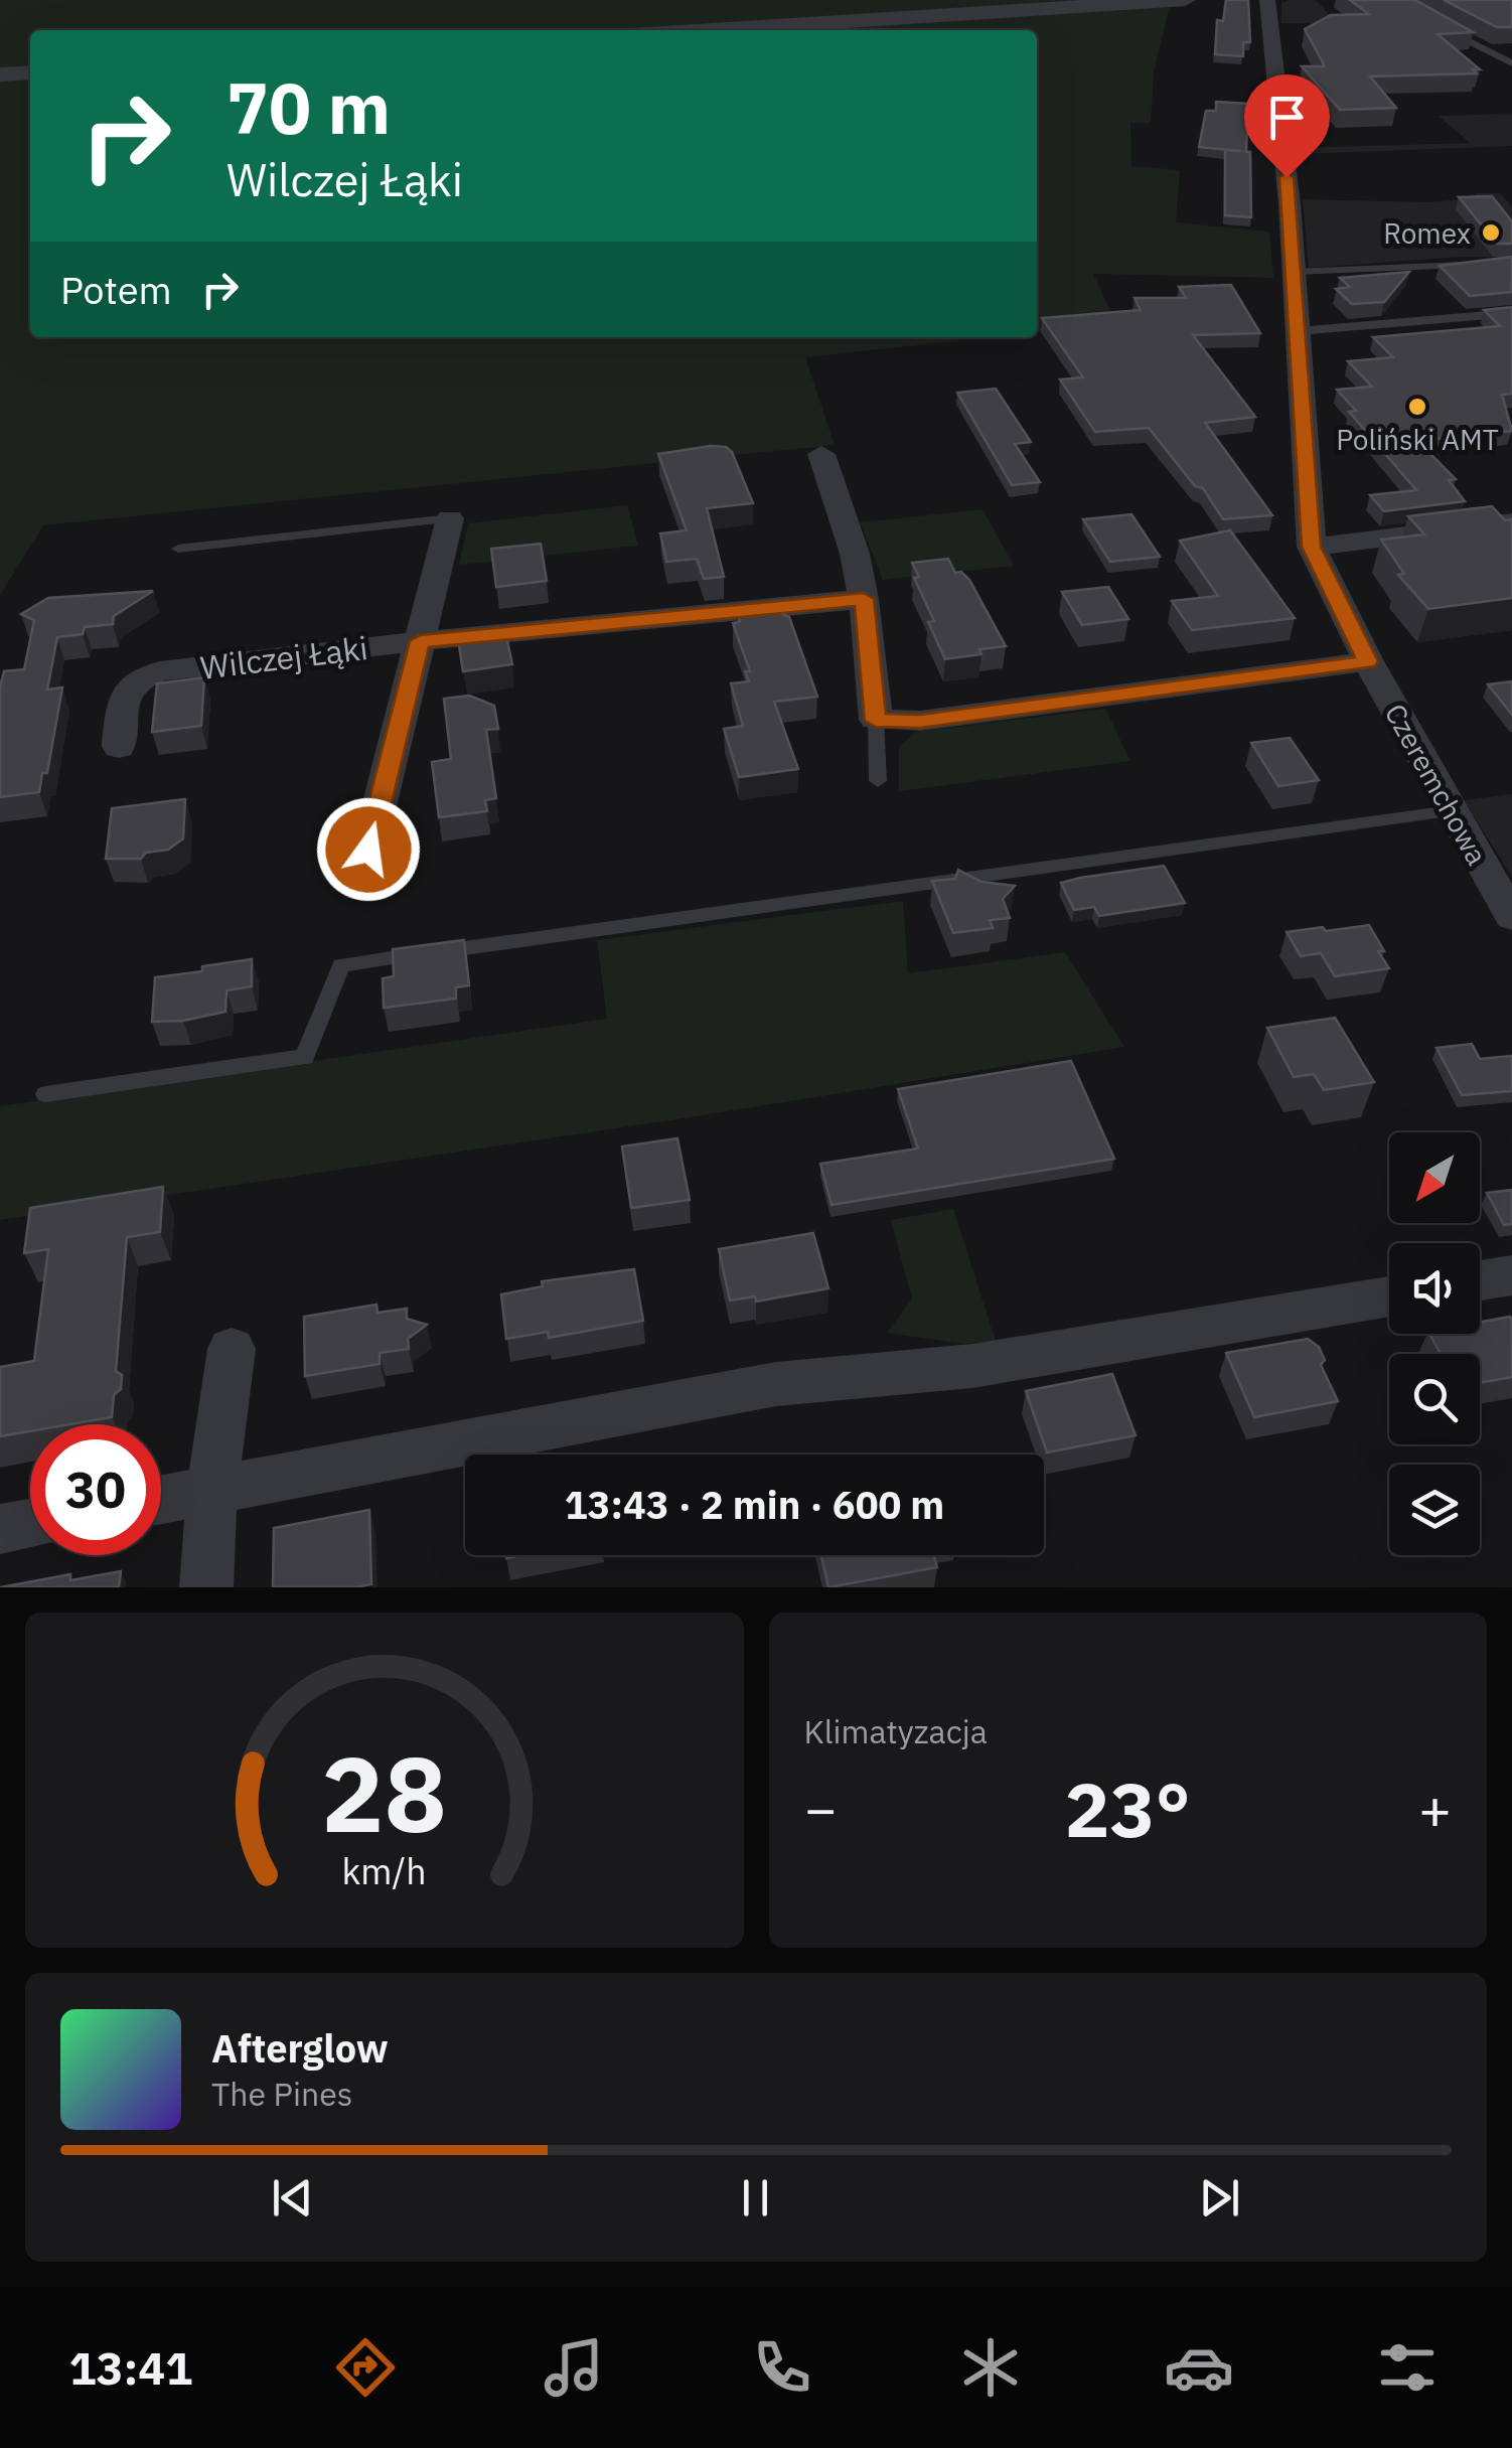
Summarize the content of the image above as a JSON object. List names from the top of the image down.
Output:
{
  "streets": {
    "street": ["Wilczej Łąki", "Czeremchowa"]
  },
  "places": ["Romex", "Poliński AMT"],
  "north": "bottom left",
  "page": {
    "turn": ["70 m", "Wilczej Łąki"],
    "then": "Potem",
    "limit": "30",
    "trip": "13:43 · 2 min · 600 m",
    "tile": "Klimatyzacja",
    "heat": ["−", "23°", "+"],
    "song": ["Afterglow", "The Pines"],
    "tabs": "13:41",
    "gauge": ["28", "km/h"]
  }
}
